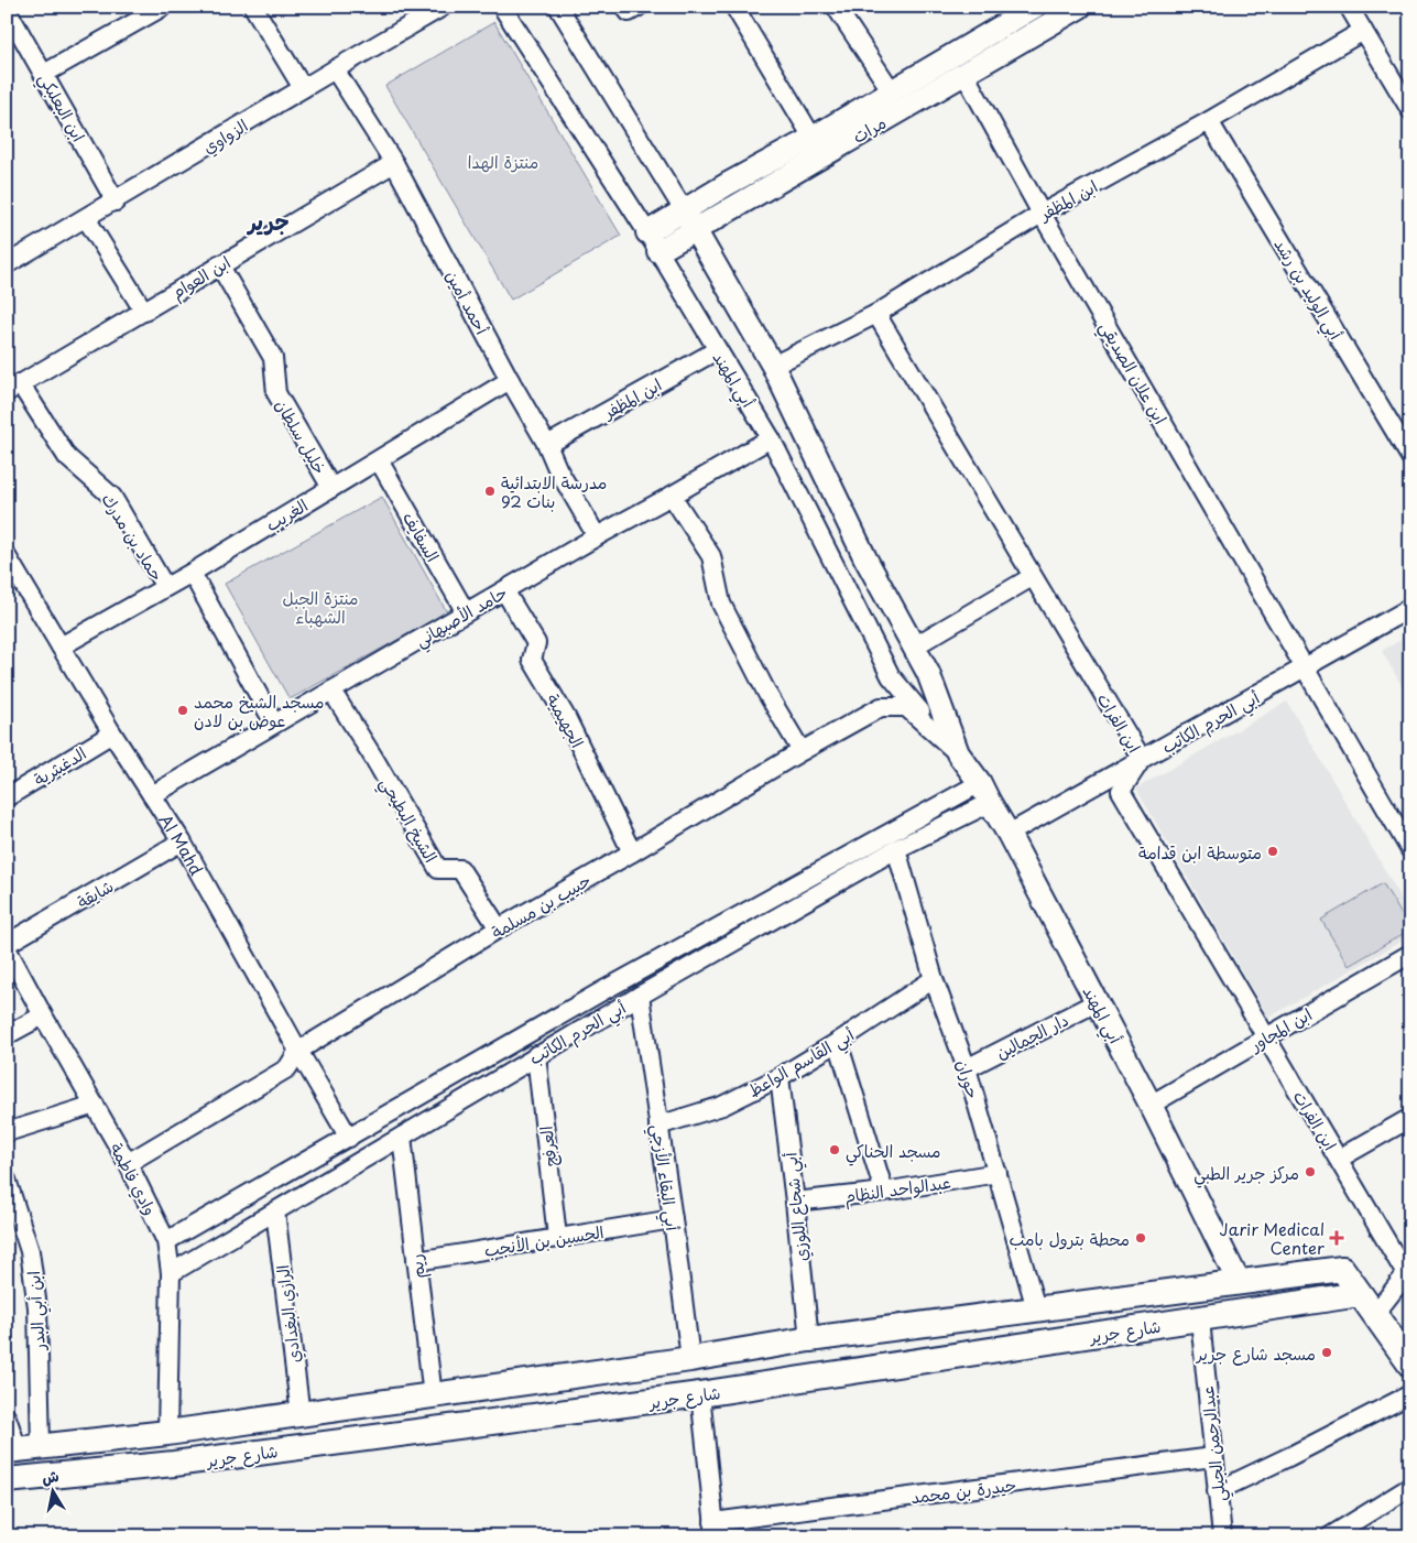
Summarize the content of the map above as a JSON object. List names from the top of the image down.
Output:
{
  "streets": {
    "main road": ["شارع جرير"],
    "street": [
      "ابن البعلبكي",
      "مرات",
      "الزواوي",
      "ابن المظفر",
      "ابن العوام",
      "أبي الوليد بن رشد",
      "أحمد أمين",
      "ابن علان الصديقي",
      "أبي المهند",
      "خليل سلطان",
      "الغريب",
      "حماد بن مدرك",
      "السفايف",
      "حامد الأصبهاني",
      "الجهيمية",
      "أبي الحرم الكاتب",
      "ابن الفرات",
      "الدغيثرية",
      "الشيخ البطيحي",
      "Al Mahd",
      "شايقة",
      "حبيب بن مسلمة",
      "ابن المجاور",
      "دار الجمالين",
      "أبي القاسم الواعظ",
      "حوران",
      "العرفج",
      "أبي البقاء الأزجي",
      "وادي فاطمة",
      "عبدالواحد النظام",
      "أبي شجاع اللوزي",
      "الحسين بن الأنجب",
      "ريم",
      "ابن أبي البدر",
      "الرازي البغدادي",
      "عبدالرحمن الجيلي",
      "حيدرة بن محمد"
    ]
  },
  "crossings": [
    ["ابن البعلبكي", "الزواوي"],
    ["مرات", "ابن علان الصديقي"],
    ["مرات", "أبي المهند"],
    ["الزواوي", "أحمد أمين"],
    ["ابن المظفر", "أبي الوليد بن رشد"],
    ["ابن المظفر", "أحمد أمين"],
    ["ابن المظفر", "ابن علان الصديقي"],
    ["ابن المظفر", "أبي المهند"],
    ["ابن المظفر", "ابن الفرات"],
    ["ابن العوام", "أحمد أمين"],
    ["ابن العوام", "خليل سلطان"],
    ["ابن العوام", "حماد بن مدرك"],
    ["أحمد أمين", "الغريب"],
    ["أحمد أمين", "حامد الأصبهاني"],
    ["ابن علان الصديقي", "أبي الحرم الكاتب"],
    ["أبي المهند", "حامد الأصبهاني"],
    ["أبي المهند", "أبي الحرم الكاتب"],
    ["أبي المهند", "حبيب بن مسلمة"],
    ["أبي المهند", "ابن المجاور"],
    ["أبي المهند", "دار الجمالين"],
    ["أبي المهند", "شارع جرير"],
    ["خليل سلطان", "الغريب"],
    ["الغريب", "حماد بن مدرك"],
    ["الغريب", "السفايف"],
    ["الغريب", "Al Mahd"],
    ["حماد بن مدرك", "حامد الأصبهاني"],
    ["السفايف", "حامد الأصبهاني"],
    ["حامد الأصبهاني", "الجهيمية"],
    ["حامد الأصبهاني", "الشيخ البطيحي"],
    ["حامد الأصبهاني", "Al Mahd"],
    ["الجهيمية", "حبيب بن مسلمة"],
    ["أبي الحرم الكاتب", "ابن الفرات"],
    ["أبي الحرم الكاتب", "Al Mahd"],
    ["أبي الحرم الكاتب", "حوران"],
    ["أبي الحرم الكاتب", "العرفج"],
    ["أبي الحرم الكاتب", "أبي البقاء الأزجي"],
    ["أبي الحرم الكاتب", "وادي فاطمة"],
    ["أبي الحرم الكاتب", "ريم"],
    ["أبي الحرم الكاتب", "الرازي البغدادي"],
    ["ابن الفرات", "ابن المجاور"],
    ["الدغيثرية", "Al Mahd"],
    ["الشيخ البطيحي", "حبيب بن مسلمة"],
    ["Al Mahd", "شايقة"],
    ["Al Mahd", "حبيب بن مسلمة"],
    ["حبيب بن مسلمة", "وادي فاطمة"],
    ["دار الجمالين", "حوران"],
    ["أبي القاسم الواعظ", "حوران"],
    ["أبي القاسم الواعظ", "أبي البقاء الأزجي"],
    ["أبي القاسم الواعظ", "أبي شجاع اللوزي"],
    ["حوران", "عبدالواحد النظام"],
    ["حوران", "شارع جرير"],
    ["العرفج", "الحسين بن الأنجب"],
    ["أبي البقاء الأزجي", "الحسين بن الأنجب"],
    ["أبي البقاء الأزجي", "شارع جرير"],
    ["وادي فاطمة", "شارع جرير"],
    ["عبدالواحد النظام", "أبي شجاع اللوزي"],
    ["أبي شجاع اللوزي", "شارع جرير"],
    ["الحسين بن الأنجب", "ريم"],
    ["ريم", "شارع جرير"],
    ["ابن أبي البدر", "شارع جرير"],
    ["الرازي البغدادي", "شارع جرير"],
    ["شارع جرير", "عبدالرحمن الجيلي"],
    ["عبدالرحمن الجيلي", "حيدرة بن محمد"]
  ],
  "districts": ["جرير"],
  "parks": ["منتزة الهدا", "منتزة الجبل الشهباء"],
  "places": {
    "other": [
      "مدرسة الابتدائية 92 بنات",
      "مسجد الشيخ محمد عوض بن لادن",
      "متوسطة ابن قدامة",
      "مسجد الحناكي",
      "مركز جرير الطبي",
      "محطة بترول بامب",
      "مسجد شارع جرير"
    ],
    "health": ["Jarir Medical Center"]
  },
  "north": "top"
}
